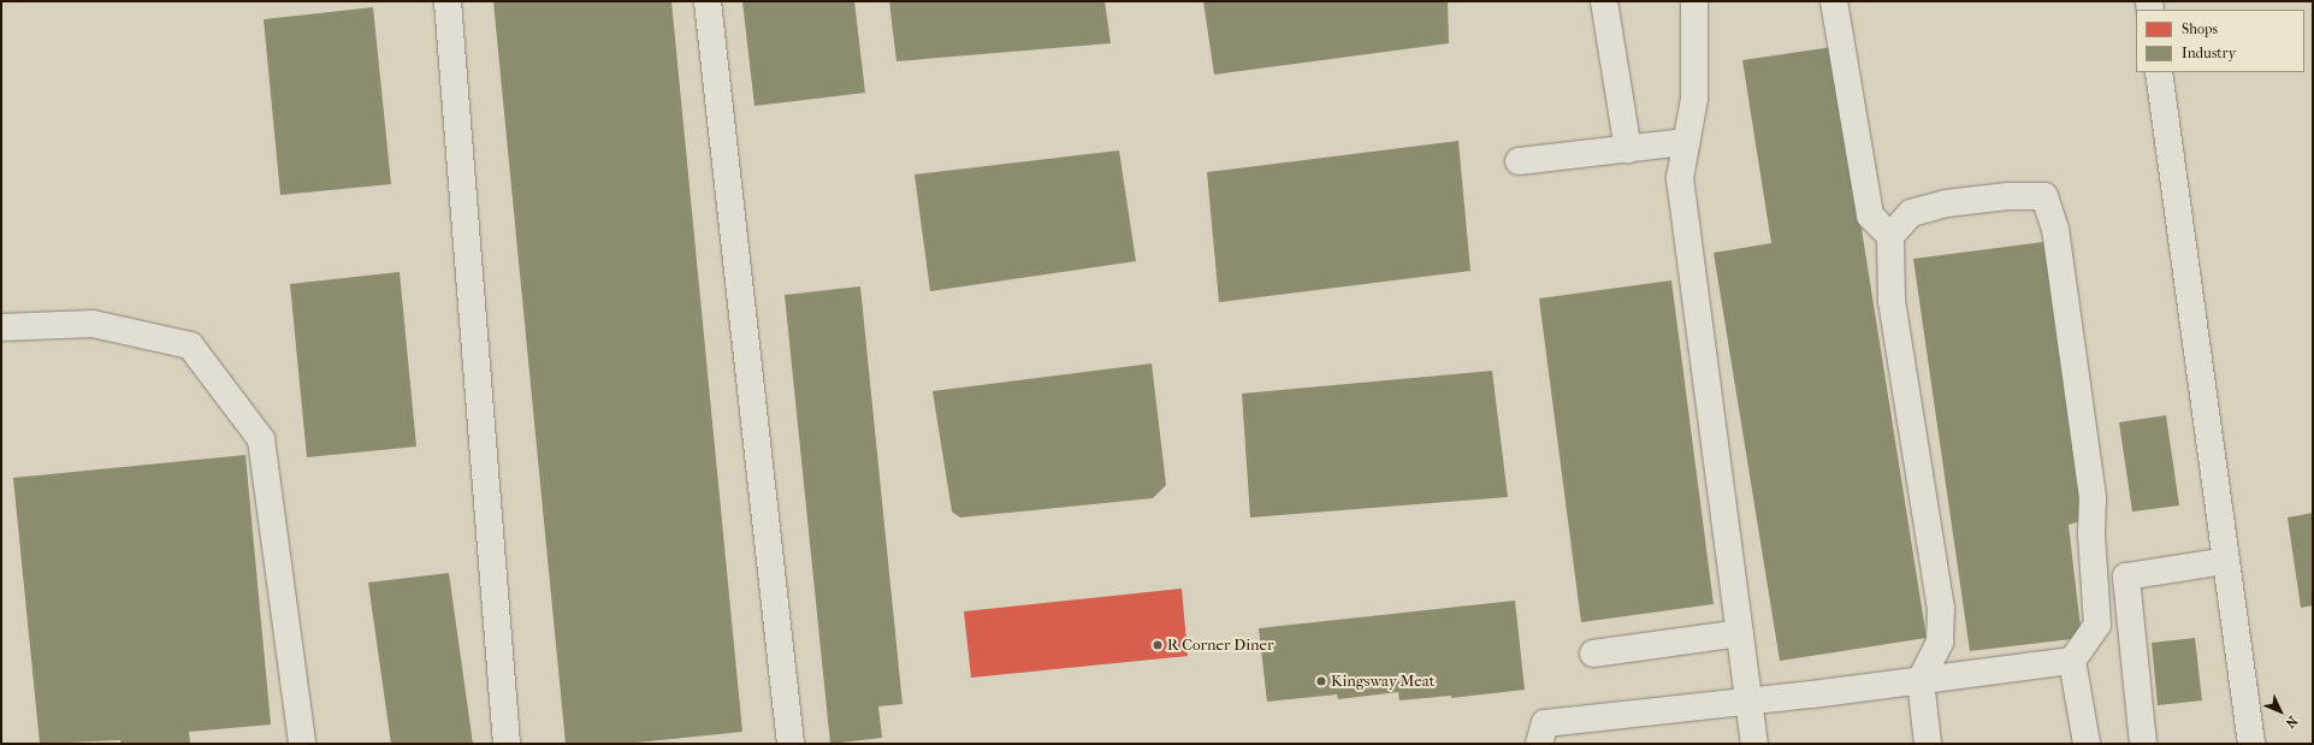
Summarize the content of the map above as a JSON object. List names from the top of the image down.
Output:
{
  "places": ["R Corner Diner", "Kingsway Meat"],
  "legend": ["Shops", "Industry"],
  "north": "bottom right"
}
